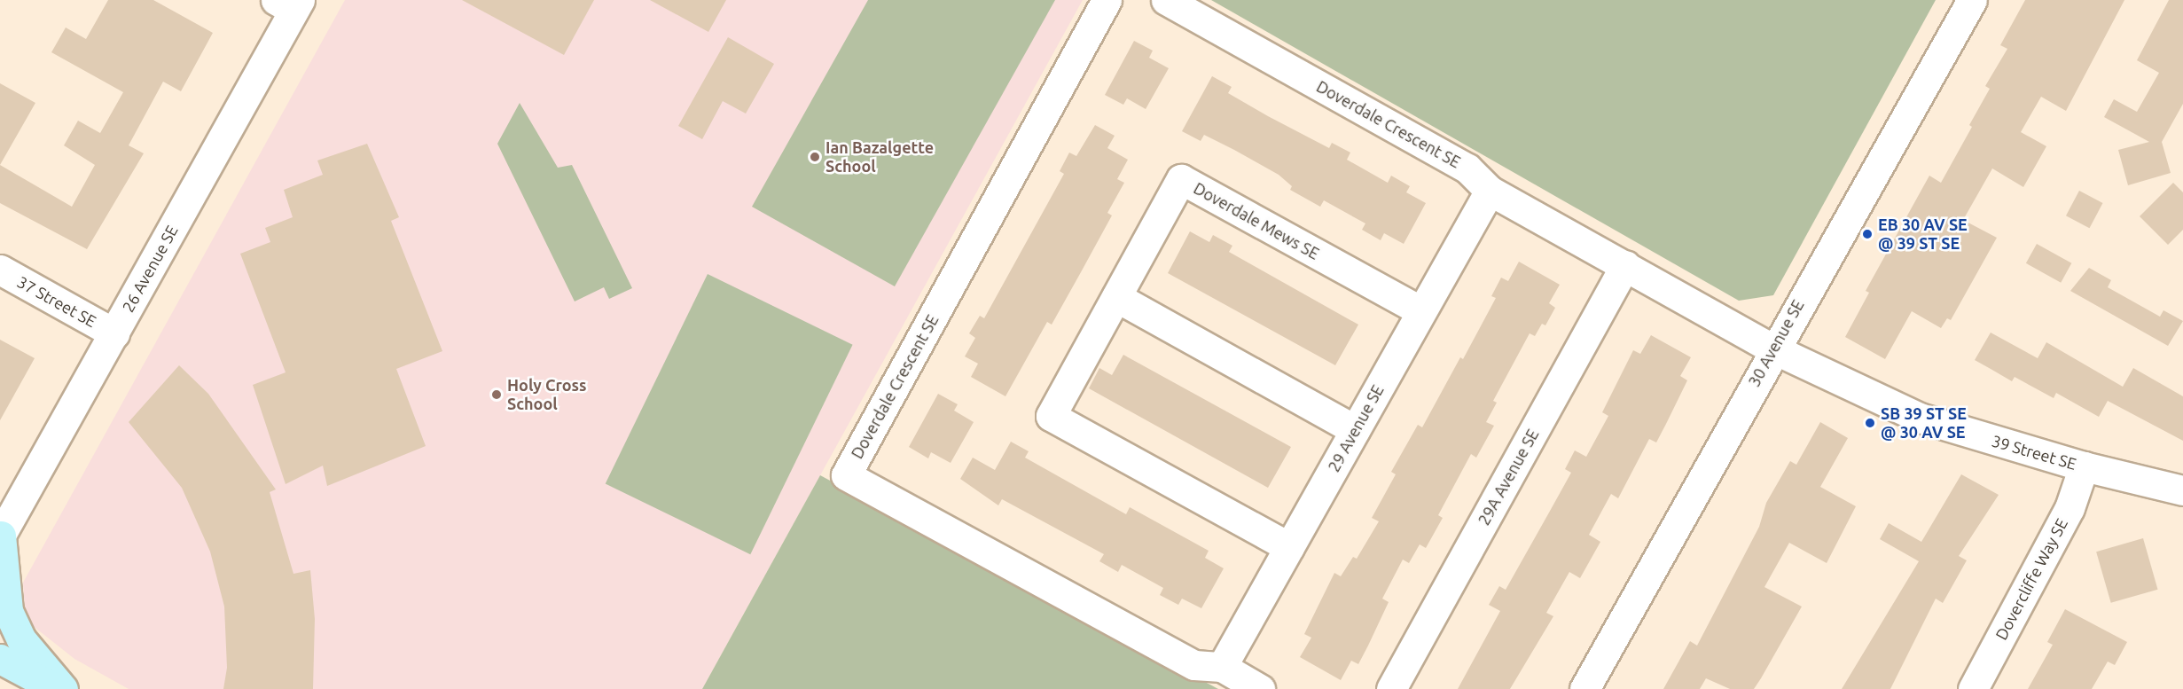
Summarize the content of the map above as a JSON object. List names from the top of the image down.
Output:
{
  "streets": {
    "street": [
      "Doverdale Crescent SE",
      "Doverdale Mews SE",
      "26 Avenue SE",
      "37 Street SE",
      "30 Avenue SE",
      "29 Avenue SE",
      "39 Street SE",
      "29A Avenue SE",
      "Dovercliffe Way SE"
    ]
  },
  "crossings": [
    ["Doverdale Crescent SE", "30 Avenue SE"],
    ["Doverdale Crescent SE", "29 Avenue SE"],
    ["Doverdale Crescent SE", "39 Street SE"],
    ["Doverdale Crescent SE", "29A Avenue SE"],
    ["Doverdale Mews SE", "29 Avenue SE"],
    ["26 Avenue SE", "37 Street SE"],
    ["30 Avenue SE", "39 Street SE"],
    ["39 Street SE", "Dovercliffe Way SE"]
  ],
  "places": [
    "Ian Bazalgette School",
    "EB 30 AV SE @ 39 ST SE",
    "Holy Cross School",
    "SB 39 ST SE @ 30 AV SE"
  ]
}
